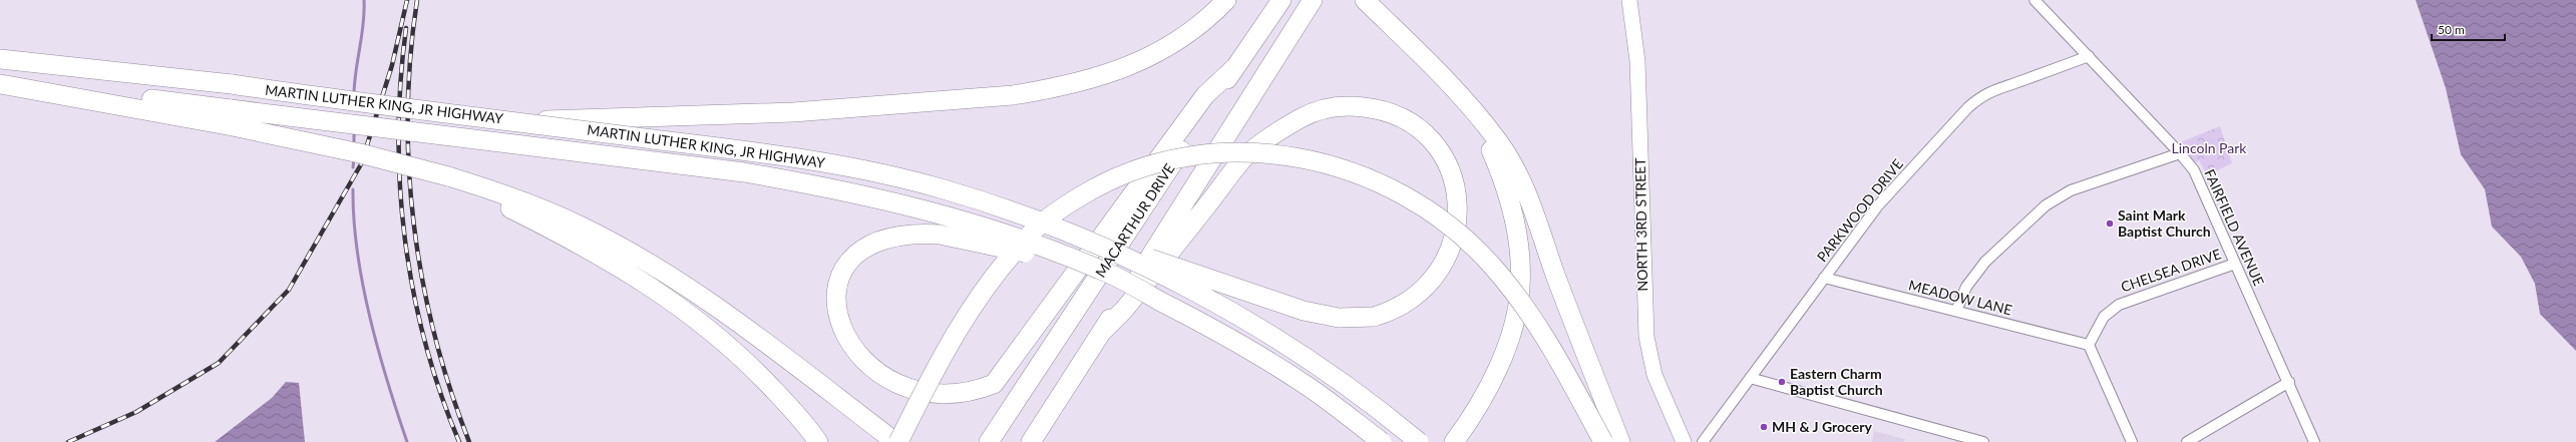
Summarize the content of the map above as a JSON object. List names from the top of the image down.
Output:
{
  "streets": {
    "highway": ["MARTIN LUTHER KING, JR HIGHWAY", "MACARTHUR DRIVE"],
    "main road": ["NORTH 3RD STREET"],
    "street": [
      "PARKWOOD DRIVE",
      "FAIRFIELD AVENUE",
      "CHELSEA DRIVE",
      "MEADOW LANE"
    ]
  },
  "crossings": [
    ["PARKWOOD DRIVE", "FAIRFIELD AVENUE"],
    ["PARKWOOD DRIVE", "MEADOW LANE"],
    ["FAIRFIELD AVENUE", "CHELSEA DRIVE"],
    ["CHELSEA DRIVE", "MEADOW LANE"]
  ],
  "parks": ["Lincoln Park"],
  "places": ["Saint Mark Baptist Church", "Eastern Charm Baptist Church", "MH & J Grocery"],
  "scale_bar": "50 m"
}
